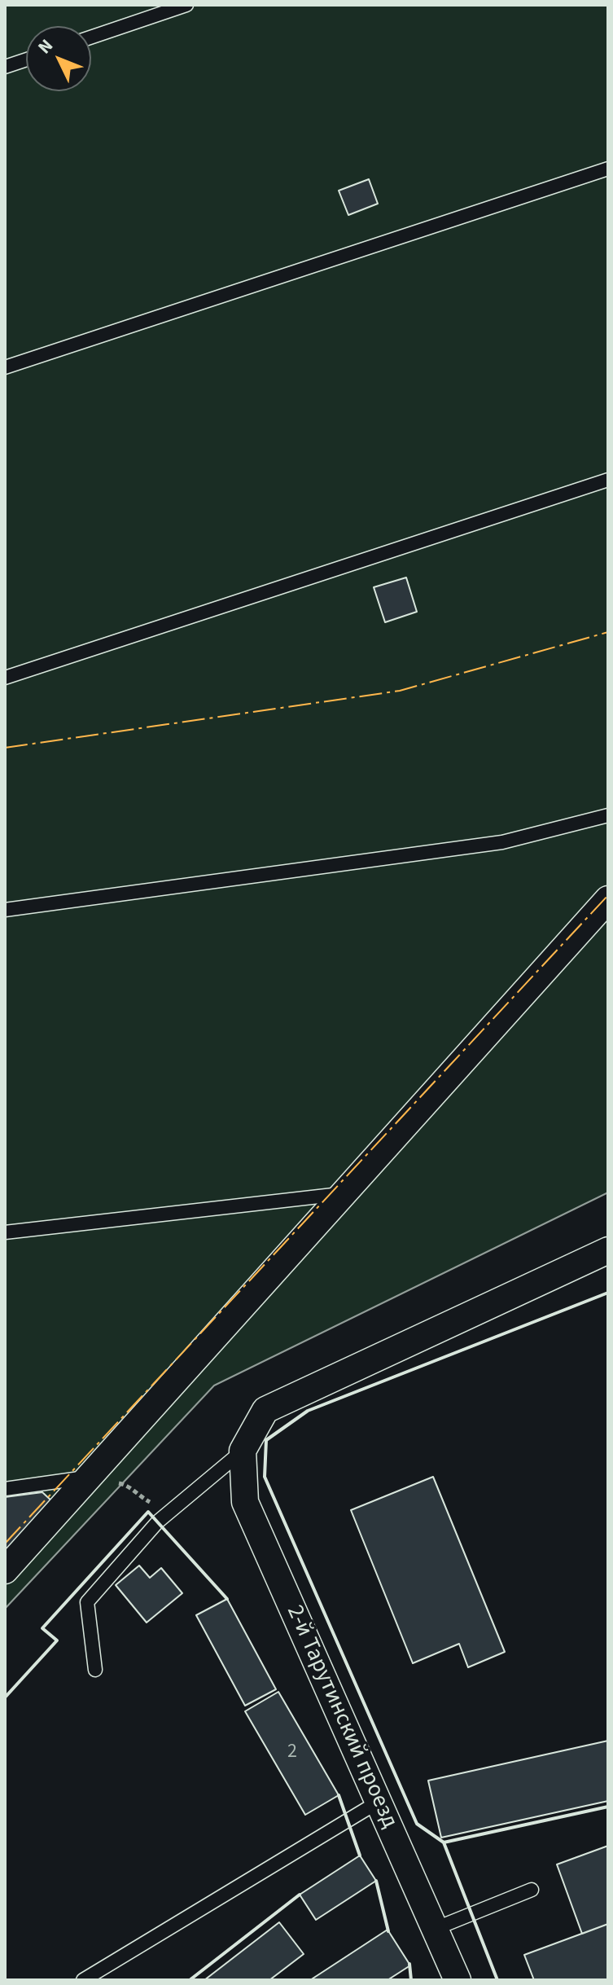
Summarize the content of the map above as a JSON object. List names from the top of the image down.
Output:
{
  "streets": {
    "street": ["2-й Тарутинский проезд"]
  },
  "house_numbers": ["2"],
  "north": "top left"
}
